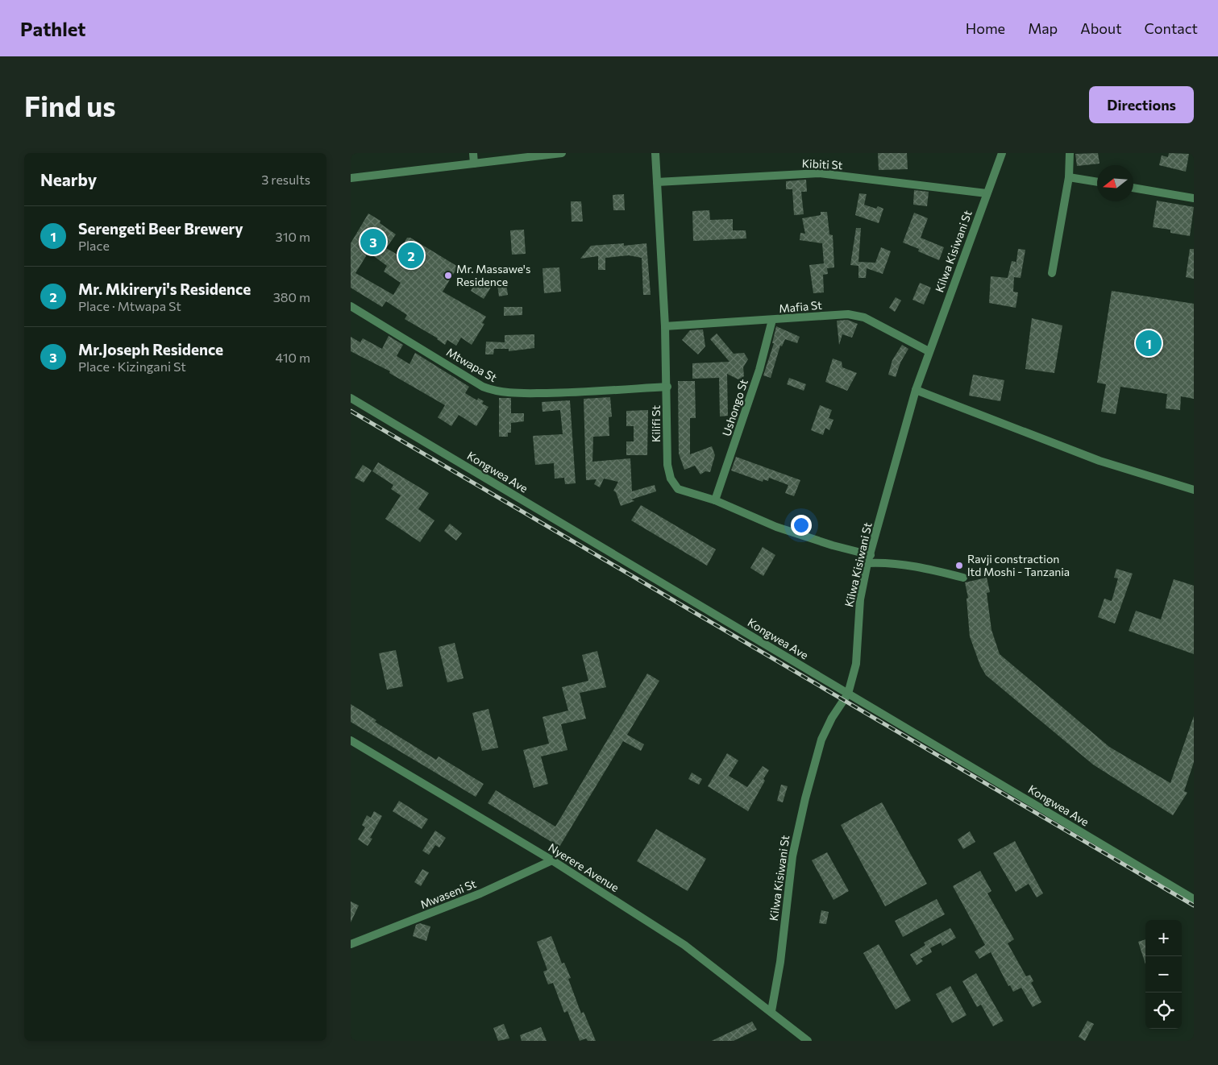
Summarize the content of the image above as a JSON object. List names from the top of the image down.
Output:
{
  "streets": {
    "street": [
      "Kibiti St",
      "Kilwa Kisiwani St",
      "Mafia St",
      "Mtwapa St",
      "Ushongo St",
      "Kilifi St",
      "Kongwea Ave",
      "Nyerere Avenue",
      "Mwaseni St"
    ]
  },
  "crossings": [
    ["Kibiti St", "Kilwa Kisiwani St"],
    ["Kibiti St", "Kilifi St"],
    ["Kilwa Kisiwani St", "Mafia St"],
    ["Kilwa Kisiwani St", "Kilifi St"],
    ["Kilwa Kisiwani St", "Kongwea Ave"],
    ["Kilwa Kisiwani St", "Nyerere Avenue"],
    ["Mafia St", "Ushongo St"],
    ["Mafia St", "Kilifi St"],
    ["Mtwapa St", "Kilifi St"],
    ["Ushongo St", "Kilifi St"],
    ["Nyerere Avenue", "Mwaseni St"]
  ],
  "places": ["Mr. Massawe's Residence", "Ravji constraction ltd Moshi - Tanzania"],
  "north": "left",
  "page": {
    "header": "Pathlet",
    "nav": [
      "Home",
      "Map",
      "About",
      "Contact"
    ],
    "buttons": "Directions",
    "title": "Find us",
    "heading": ["Nearby", "3 results"],
    "list": [
      {
        "mark": "1",
        "name": "Serengeti Beer Brewery",
        "note": "Place",
        "value": "310 m"
      },
      {
        "mark": "2",
        "name": "Mr. Mkireryi's Residence",
        "note": "Place · Mtwapa St",
        "value": "380 m"
      },
      {
        "mark": "3",
        "name": "Mr.Joseph Residence",
        "note": "Place · Kizingani St",
        "value": "410 m"
      }
    ],
    "pins": ["3", "2", "1"],
    "map_buttons": ["+", "−"]
  }
}
